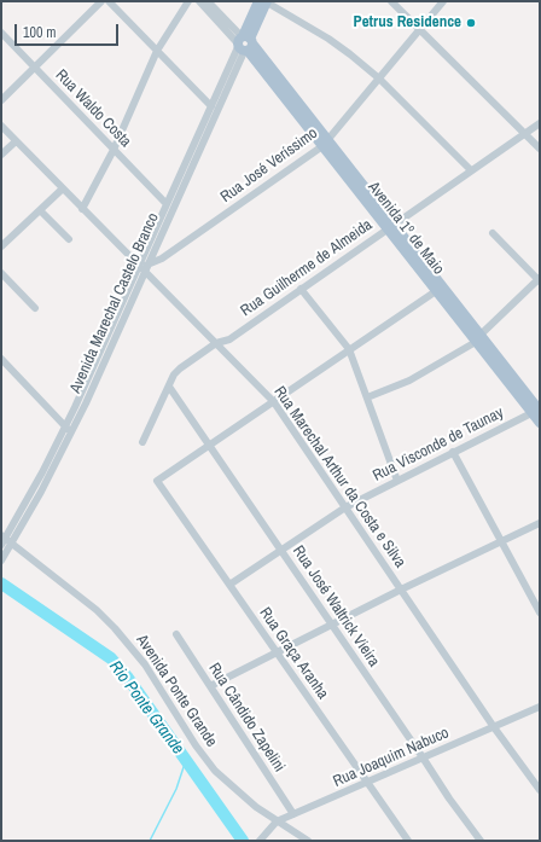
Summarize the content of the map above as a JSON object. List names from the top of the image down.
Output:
{
  "streets": {
    "main road": ["Avenida 1º de Maio", "Avenida Marechal Castelo Branco"],
    "street": [
      "Rua Waldo Costa",
      "Rua José Veríssimo",
      "Rua Guilherme de Almeida",
      "Rua Visconde de Taunay",
      "Rua Marechal Arthur da Costa e Silva",
      "Rua José Waltrick Vieira",
      "Rua Graça Aranha",
      "Avenida Ponte Grande",
      "Rua Cândido Zapelini",
      "Rua Joaquim Nabuco"
    ]
  },
  "crossings": [
    ["Rua Waldo Costa", "Avenida Marechal Castelo Branco"],
    ["Rua José Veríssimo", "Avenida 1º de Maio"],
    ["Rua José Veríssimo", "Avenida Marechal Castelo Branco"],
    ["Rua José Veríssimo", "Rua Marechal Arthur da Costa e Silva"],
    ["Avenida 1º de Maio", "Rua Guilherme de Almeida"],
    ["Avenida 1º de Maio", "Avenida Marechal Castelo Branco"],
    ["Avenida 1º de Maio", "Rua Visconde de Taunay"],
    ["Rua Guilherme de Almeida", "Rua Marechal Arthur da Costa e Silva"],
    ["Rua Guilherme de Almeida", "Rua José Waltrick Vieira"],
    ["Avenida Marechal Castelo Branco", "Rua Marechal Arthur da Costa e Silva"],
    ["Avenida Marechal Castelo Branco", "Avenida Ponte Grande"],
    ["Rua Visconde de Taunay", "Rua Marechal Arthur da Costa e Silva"],
    ["Rua Visconde de Taunay", "Rua José Waltrick Vieira"],
    ["Rua Visconde de Taunay", "Rua Graça Aranha"],
    ["Rua Marechal Arthur da Costa e Silva", "Rua Joaquim Nabuco"],
    ["Rua José Waltrick Vieira", "Rua Graça Aranha"],
    ["Rua José Waltrick Vieira", "Rua Joaquim Nabuco"],
    ["Rua Graça Aranha", "Rua Joaquim Nabuco"],
    ["Avenida Ponte Grande", "Rua Joaquim Nabuco"],
    ["Rua Cândido Zapelini", "Rua Joaquim Nabuco"]
  ],
  "water": ["Rio Ponte Grande"],
  "places": ["Petrus Residence"],
  "scale_bar": "100 m"
}
